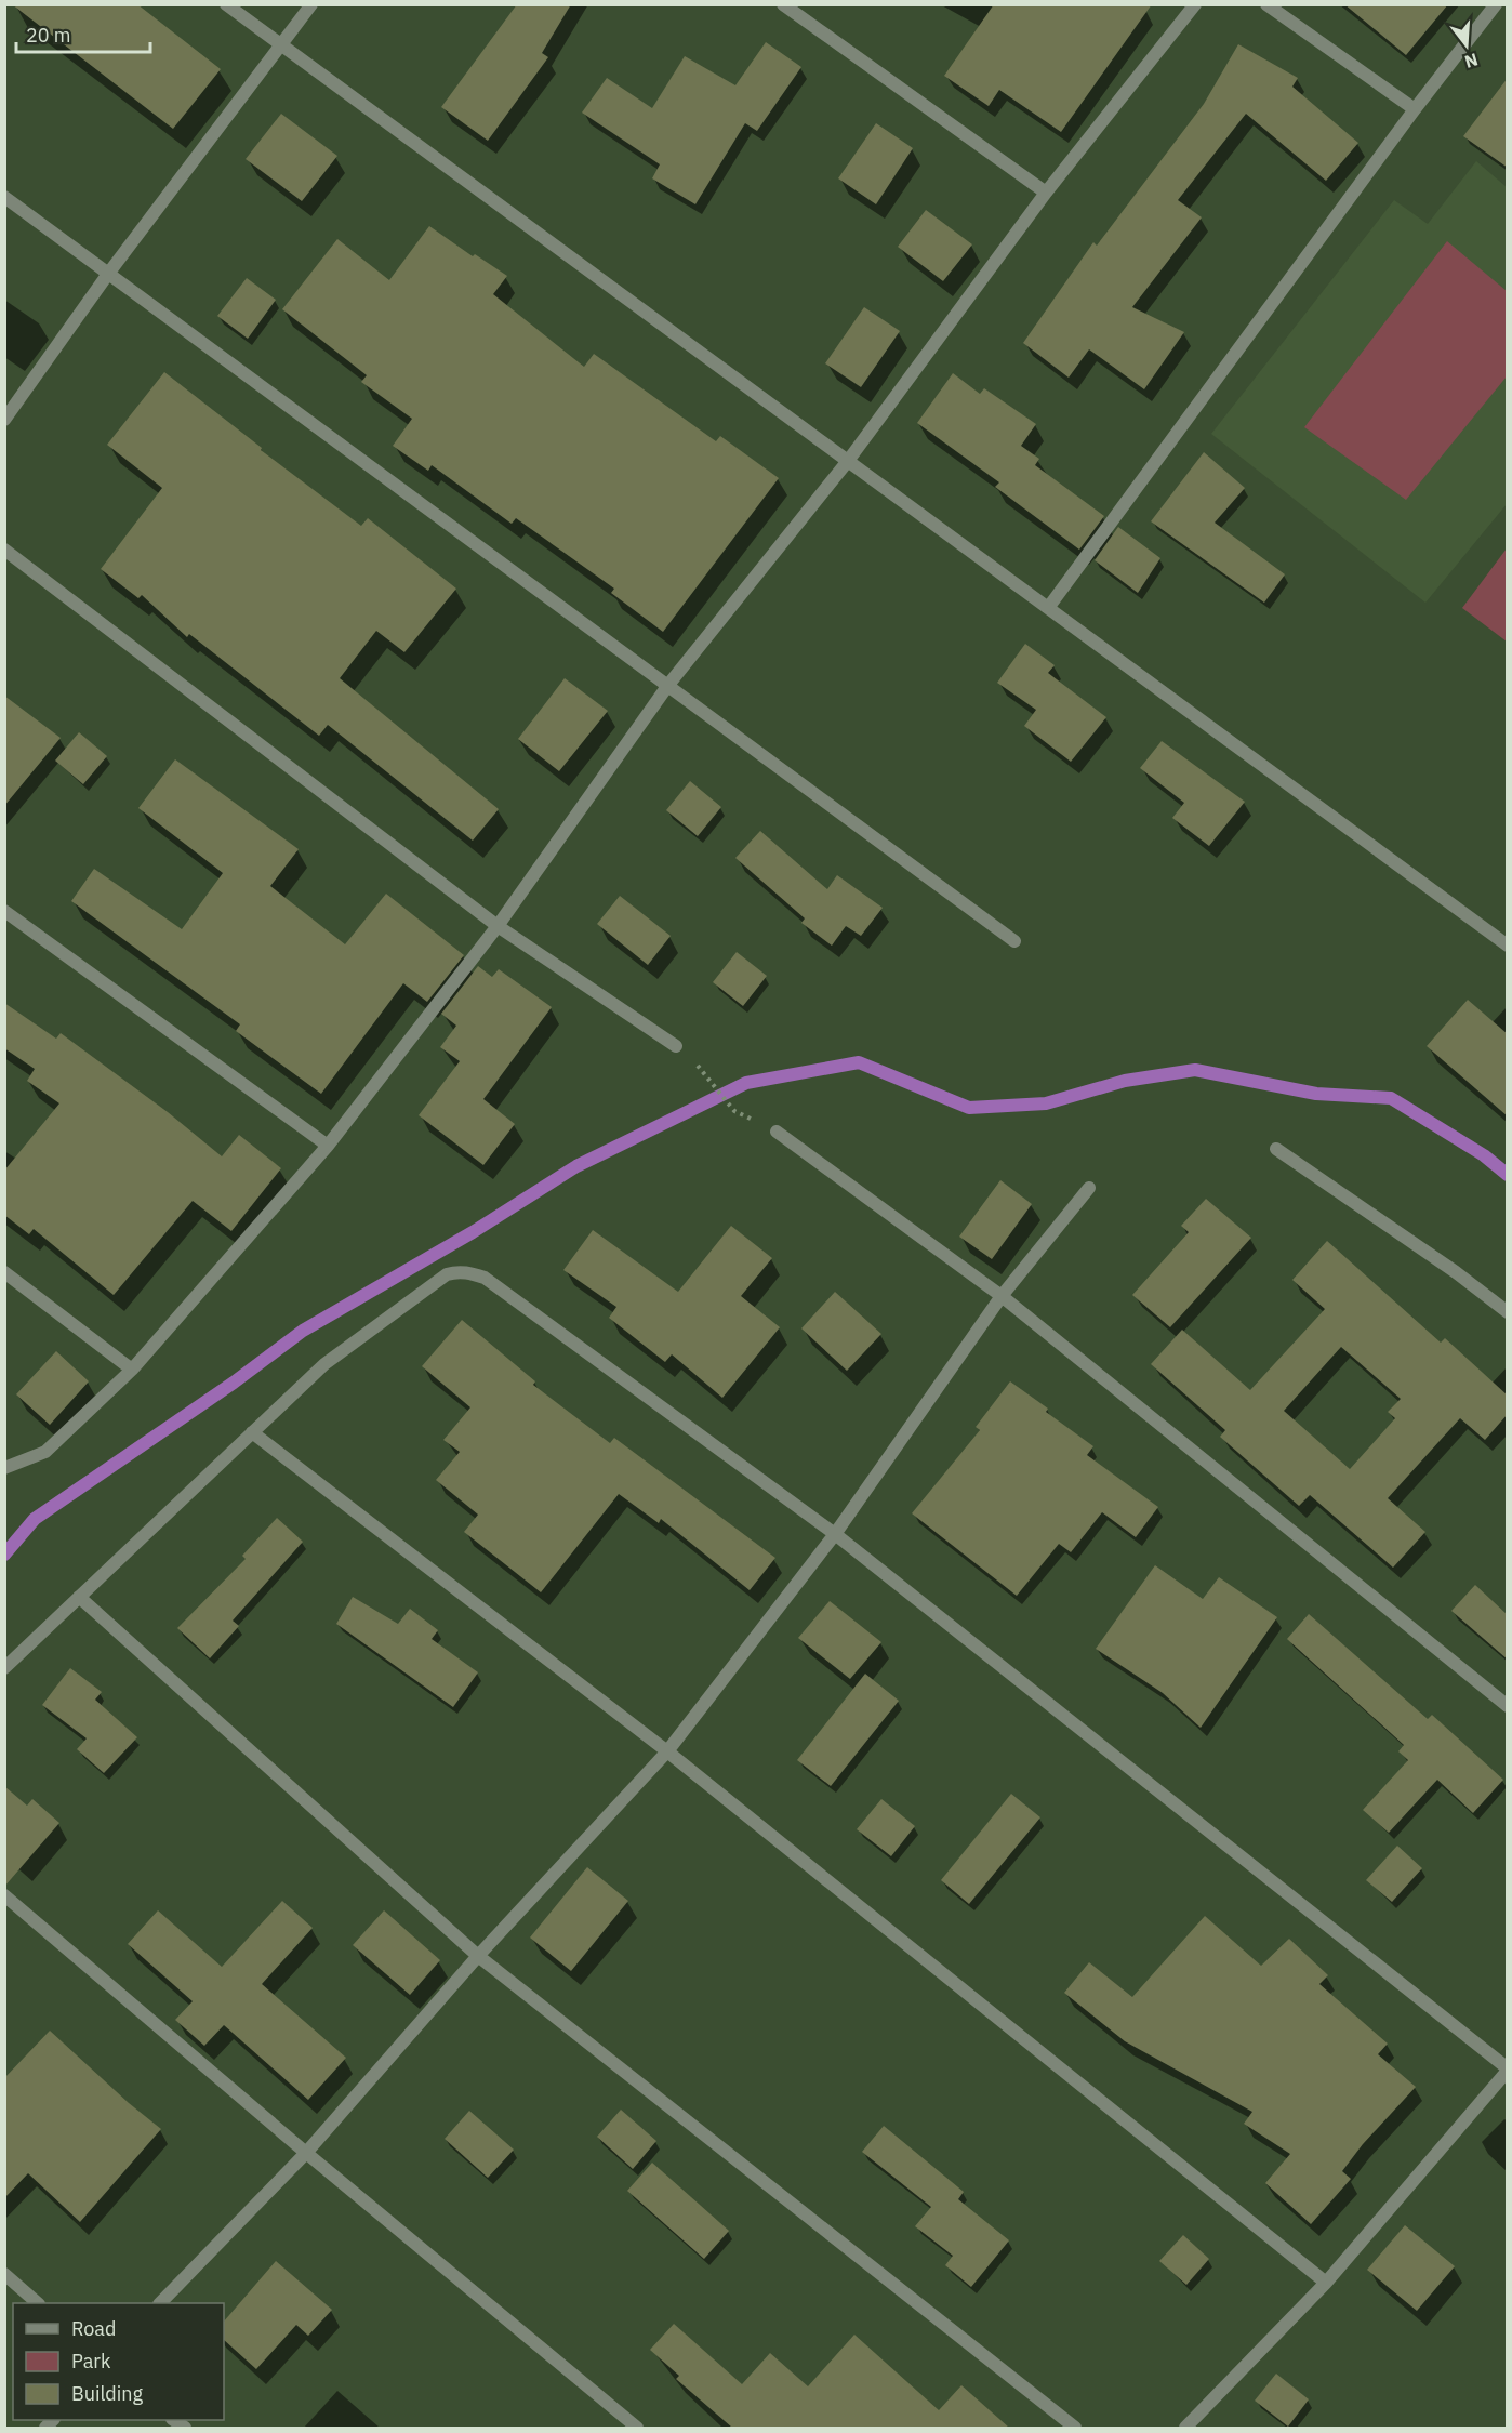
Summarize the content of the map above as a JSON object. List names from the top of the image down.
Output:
{
  "legend": ["Road", "Park", "Building"],
  "scale_bar": "20 m",
  "north": "bottom"
}
